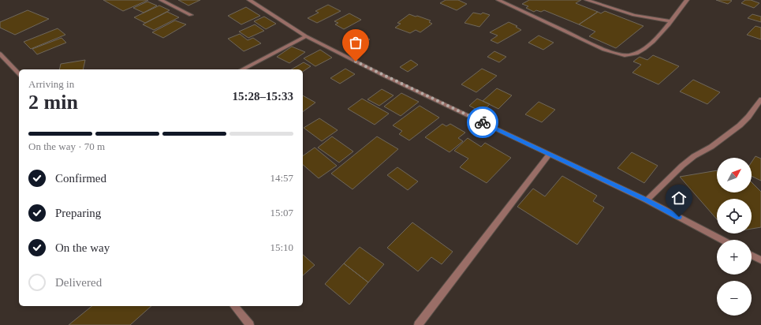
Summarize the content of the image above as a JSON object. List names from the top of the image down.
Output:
{
  "north": "top right",
  "page": {
    "heading": ["2 min", "Arriving in", "15:28–15:33"],
    "bar": "On the way · 70 m",
    "map_buttons": ["+", "−"],
    "list": [
      ["Confirmed", "14:57"],
      ["Preparing", "15:07"],
      ["On the way", "15:10"],
      "Delivered"
    ]
  }
}
